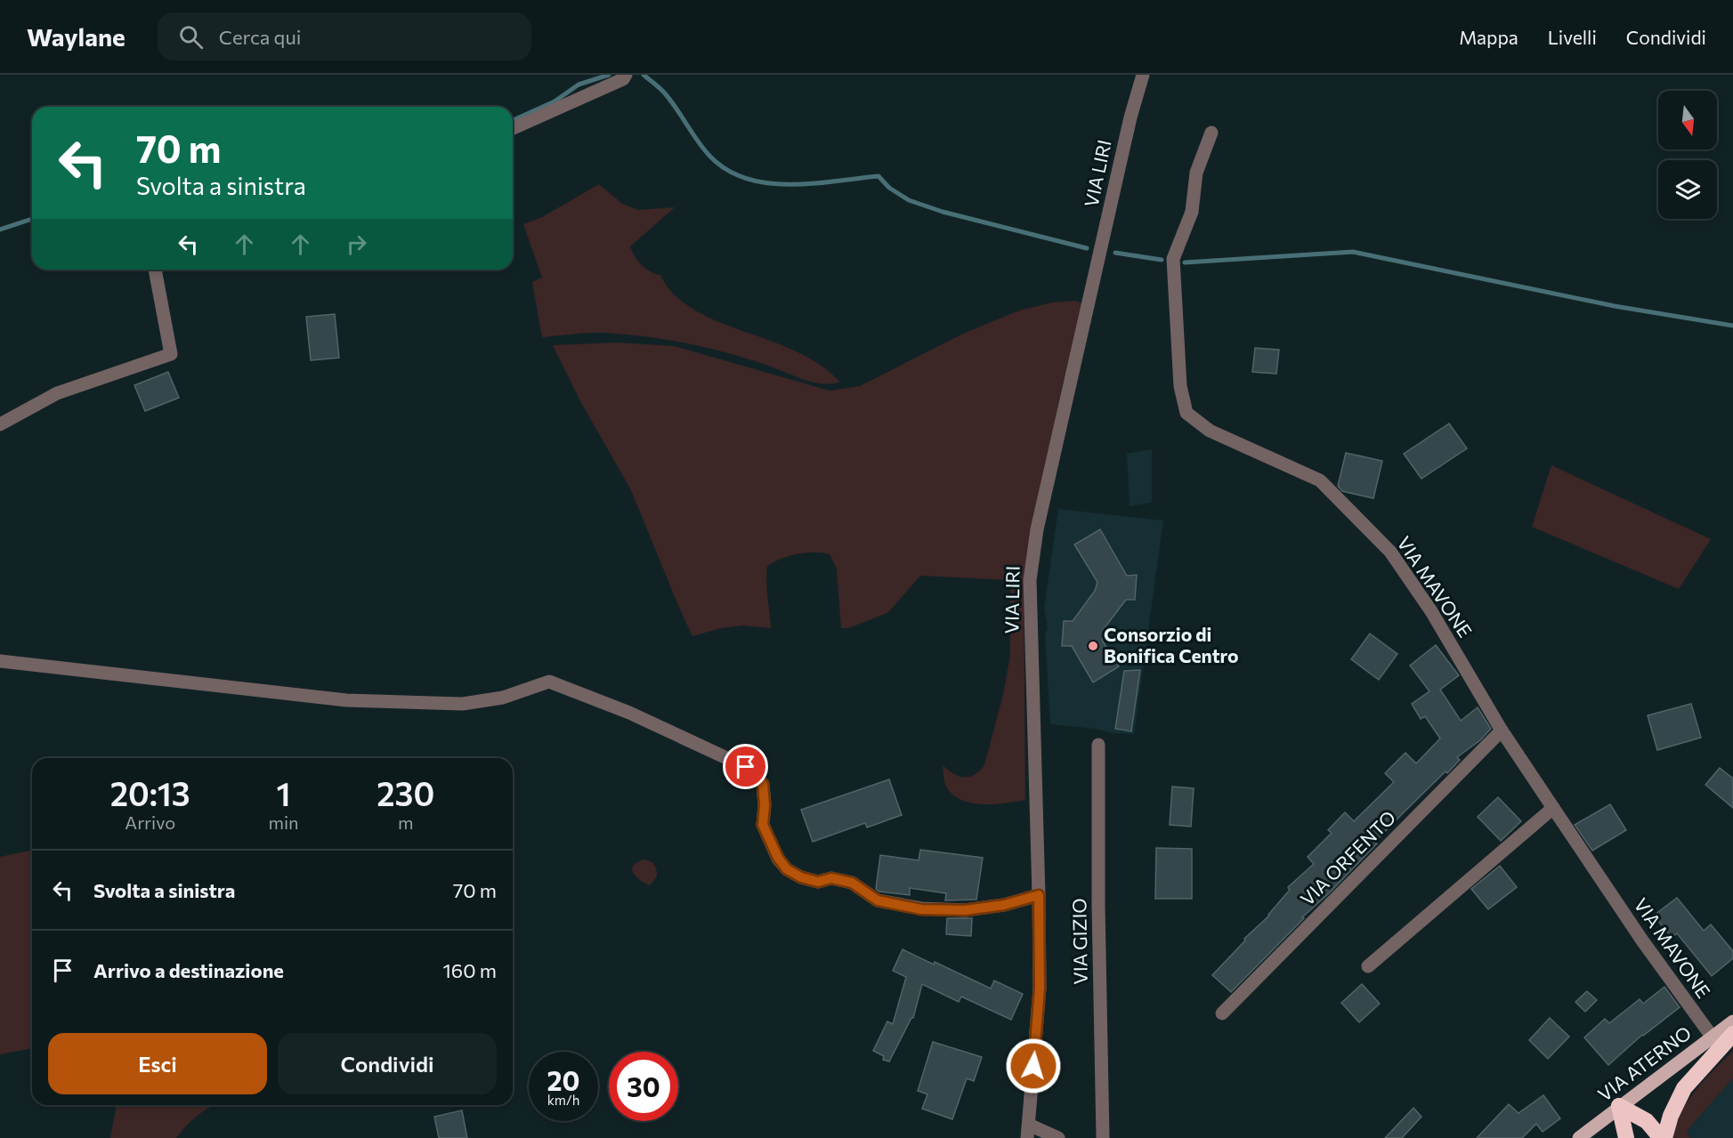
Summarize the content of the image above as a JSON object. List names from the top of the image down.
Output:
{
  "streets": {
    "main road": ["VIA ATERNO"],
    "street": [
      "VIA LIRI",
      "VIA MAVONE",
      "VIA ORFENTO",
      "VIA GIZIO"
    ]
  },
  "crossings": [
    ["VIA MAVONE", "VIA ORFENTO"],
    ["VIA MAVONE", "VIA ATERNO"]
  ],
  "places": ["Consorzio di Bonifica Centro"],
  "north": "bottom",
  "page": {
    "header": "Waylane",
    "search": "Cerca qui",
    "nav": ["Mappa", "Livelli", "Condividi"],
    "turn": ["70 m", "Svolta a sinistra"],
    "eta": [
      "20:13",
      "Arrivo",
      "1",
      "min",
      "230",
      "m"
    ],
    "list": [
      {
        "name": "Svolta a sinistra",
        "value": "70 m"
      },
      {
        "name": "Arrivo a destinazione",
        "value": "160 m"
      }
    ],
    "buttons": ["Esci", "Condividi"],
    "speed": "20 km/h",
    "limit": "30"
  }
}
